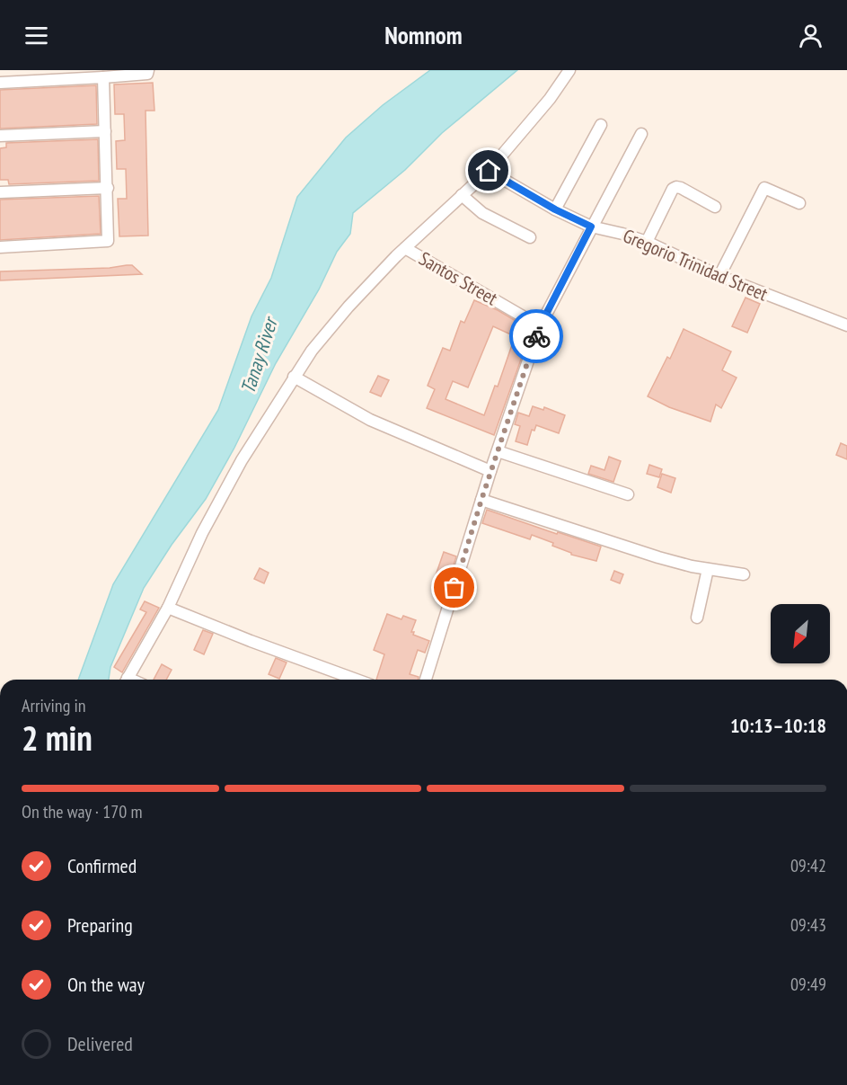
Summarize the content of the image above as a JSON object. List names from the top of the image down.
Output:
{
  "streets": {
    "street": ["Gregorio Trinidad Street", "Santos Street"]
  },
  "water": ["Tanay River"],
  "north": "bottom left",
  "page": {
    "header": "Nomnom",
    "heading": ["2 min", "Arriving in", "10:13–10:18"],
    "bar": "On the way · 170 m",
    "list": [
      ["Confirmed", "09:42"],
      ["Preparing", "09:43"],
      ["On the way", "09:49"],
      "Delivered"
    ]
  }
}
